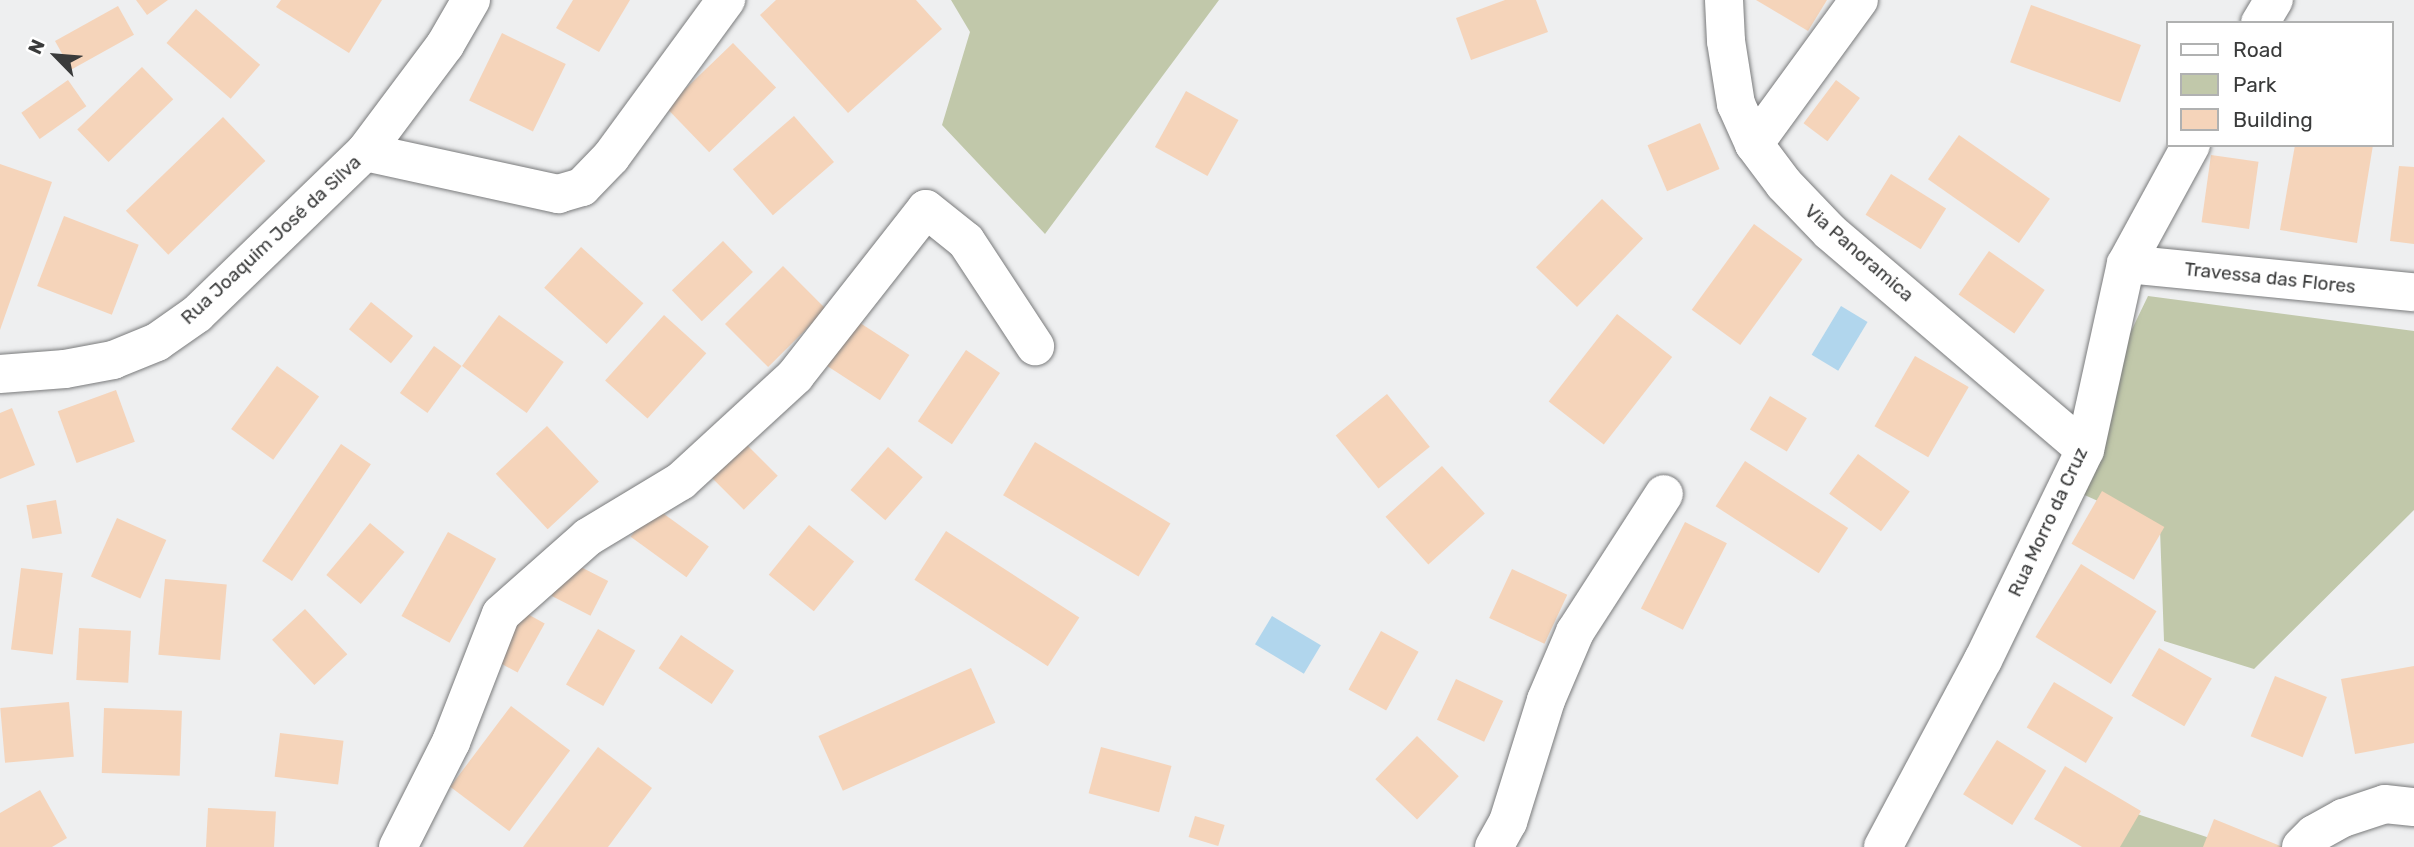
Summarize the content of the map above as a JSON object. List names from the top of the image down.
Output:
{
  "streets": {
    "street": [
      "Rua Joaquim José da Silva",
      "Via Panoramica",
      "Travessa das Flores",
      "Rua Morro da Cruz"
    ]
  },
  "crossings": [
    ["Via Panoramica", "Rua Morro da Cruz"],
    ["Travessa das Flores", "Rua Morro da Cruz"]
  ],
  "legend": ["Road", "Park", "Building"],
  "north": "top left"
}
